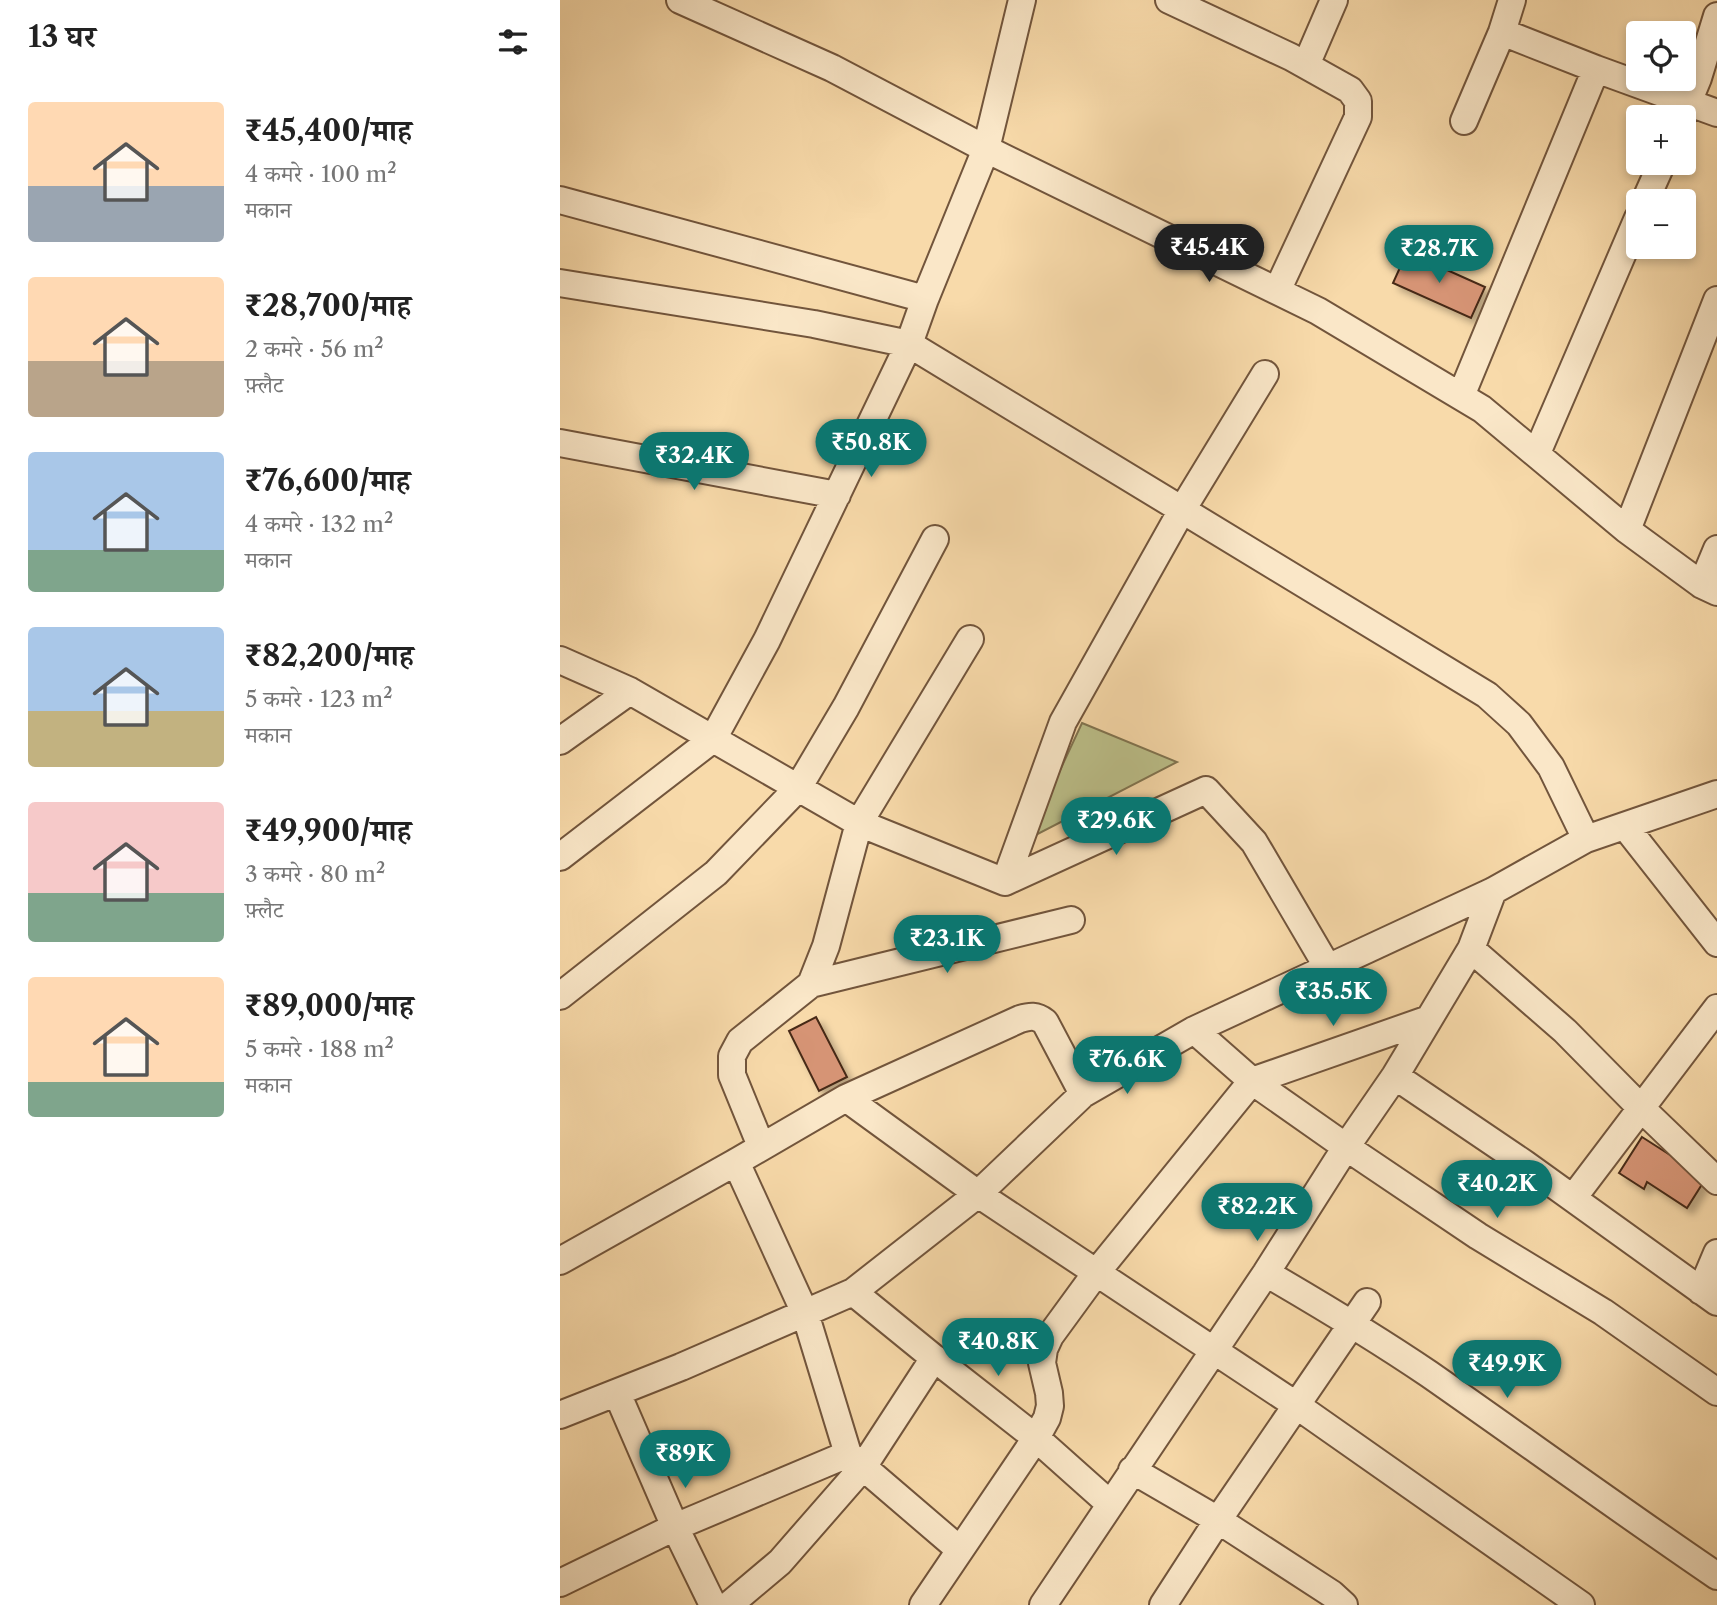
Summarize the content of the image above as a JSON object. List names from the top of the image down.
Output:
{
  "page": {
    "heading": "13 घर",
    "map_buttons": ["+", "−"],
    "list": [
      {
        "name": "₹45,400/माह",
        "note": "4 कमरे · 100 m² · मकान"
      },
      {
        "name": "₹28,700/माह",
        "note": "2 कमरे · 56 m² · फ़्लैट"
      },
      {
        "name": "₹76,600/माह",
        "note": "4 कमरे · 132 m² · मकान"
      },
      {
        "name": "₹82,200/माह",
        "note": "5 कमरे · 123 m² · मकान"
      },
      {
        "name": "₹49,900/माह",
        "note": "3 कमरे · 80 m² · फ़्लैट"
      },
      {
        "name": "₹89,000/माह",
        "note": "5 कमरे · 188 m² · मकान"
      }
    ],
    "price": [
      "₹45.4K",
      "₹28.7K",
      "₹50.8K",
      "₹32.4K",
      "₹29.6K",
      "₹23.1K",
      "₹35.5K",
      "₹76.6K",
      "₹40.2K",
      "₹82.2K",
      "₹40.8K",
      "₹49.9K",
      "₹89K"
    ]
  }
}
